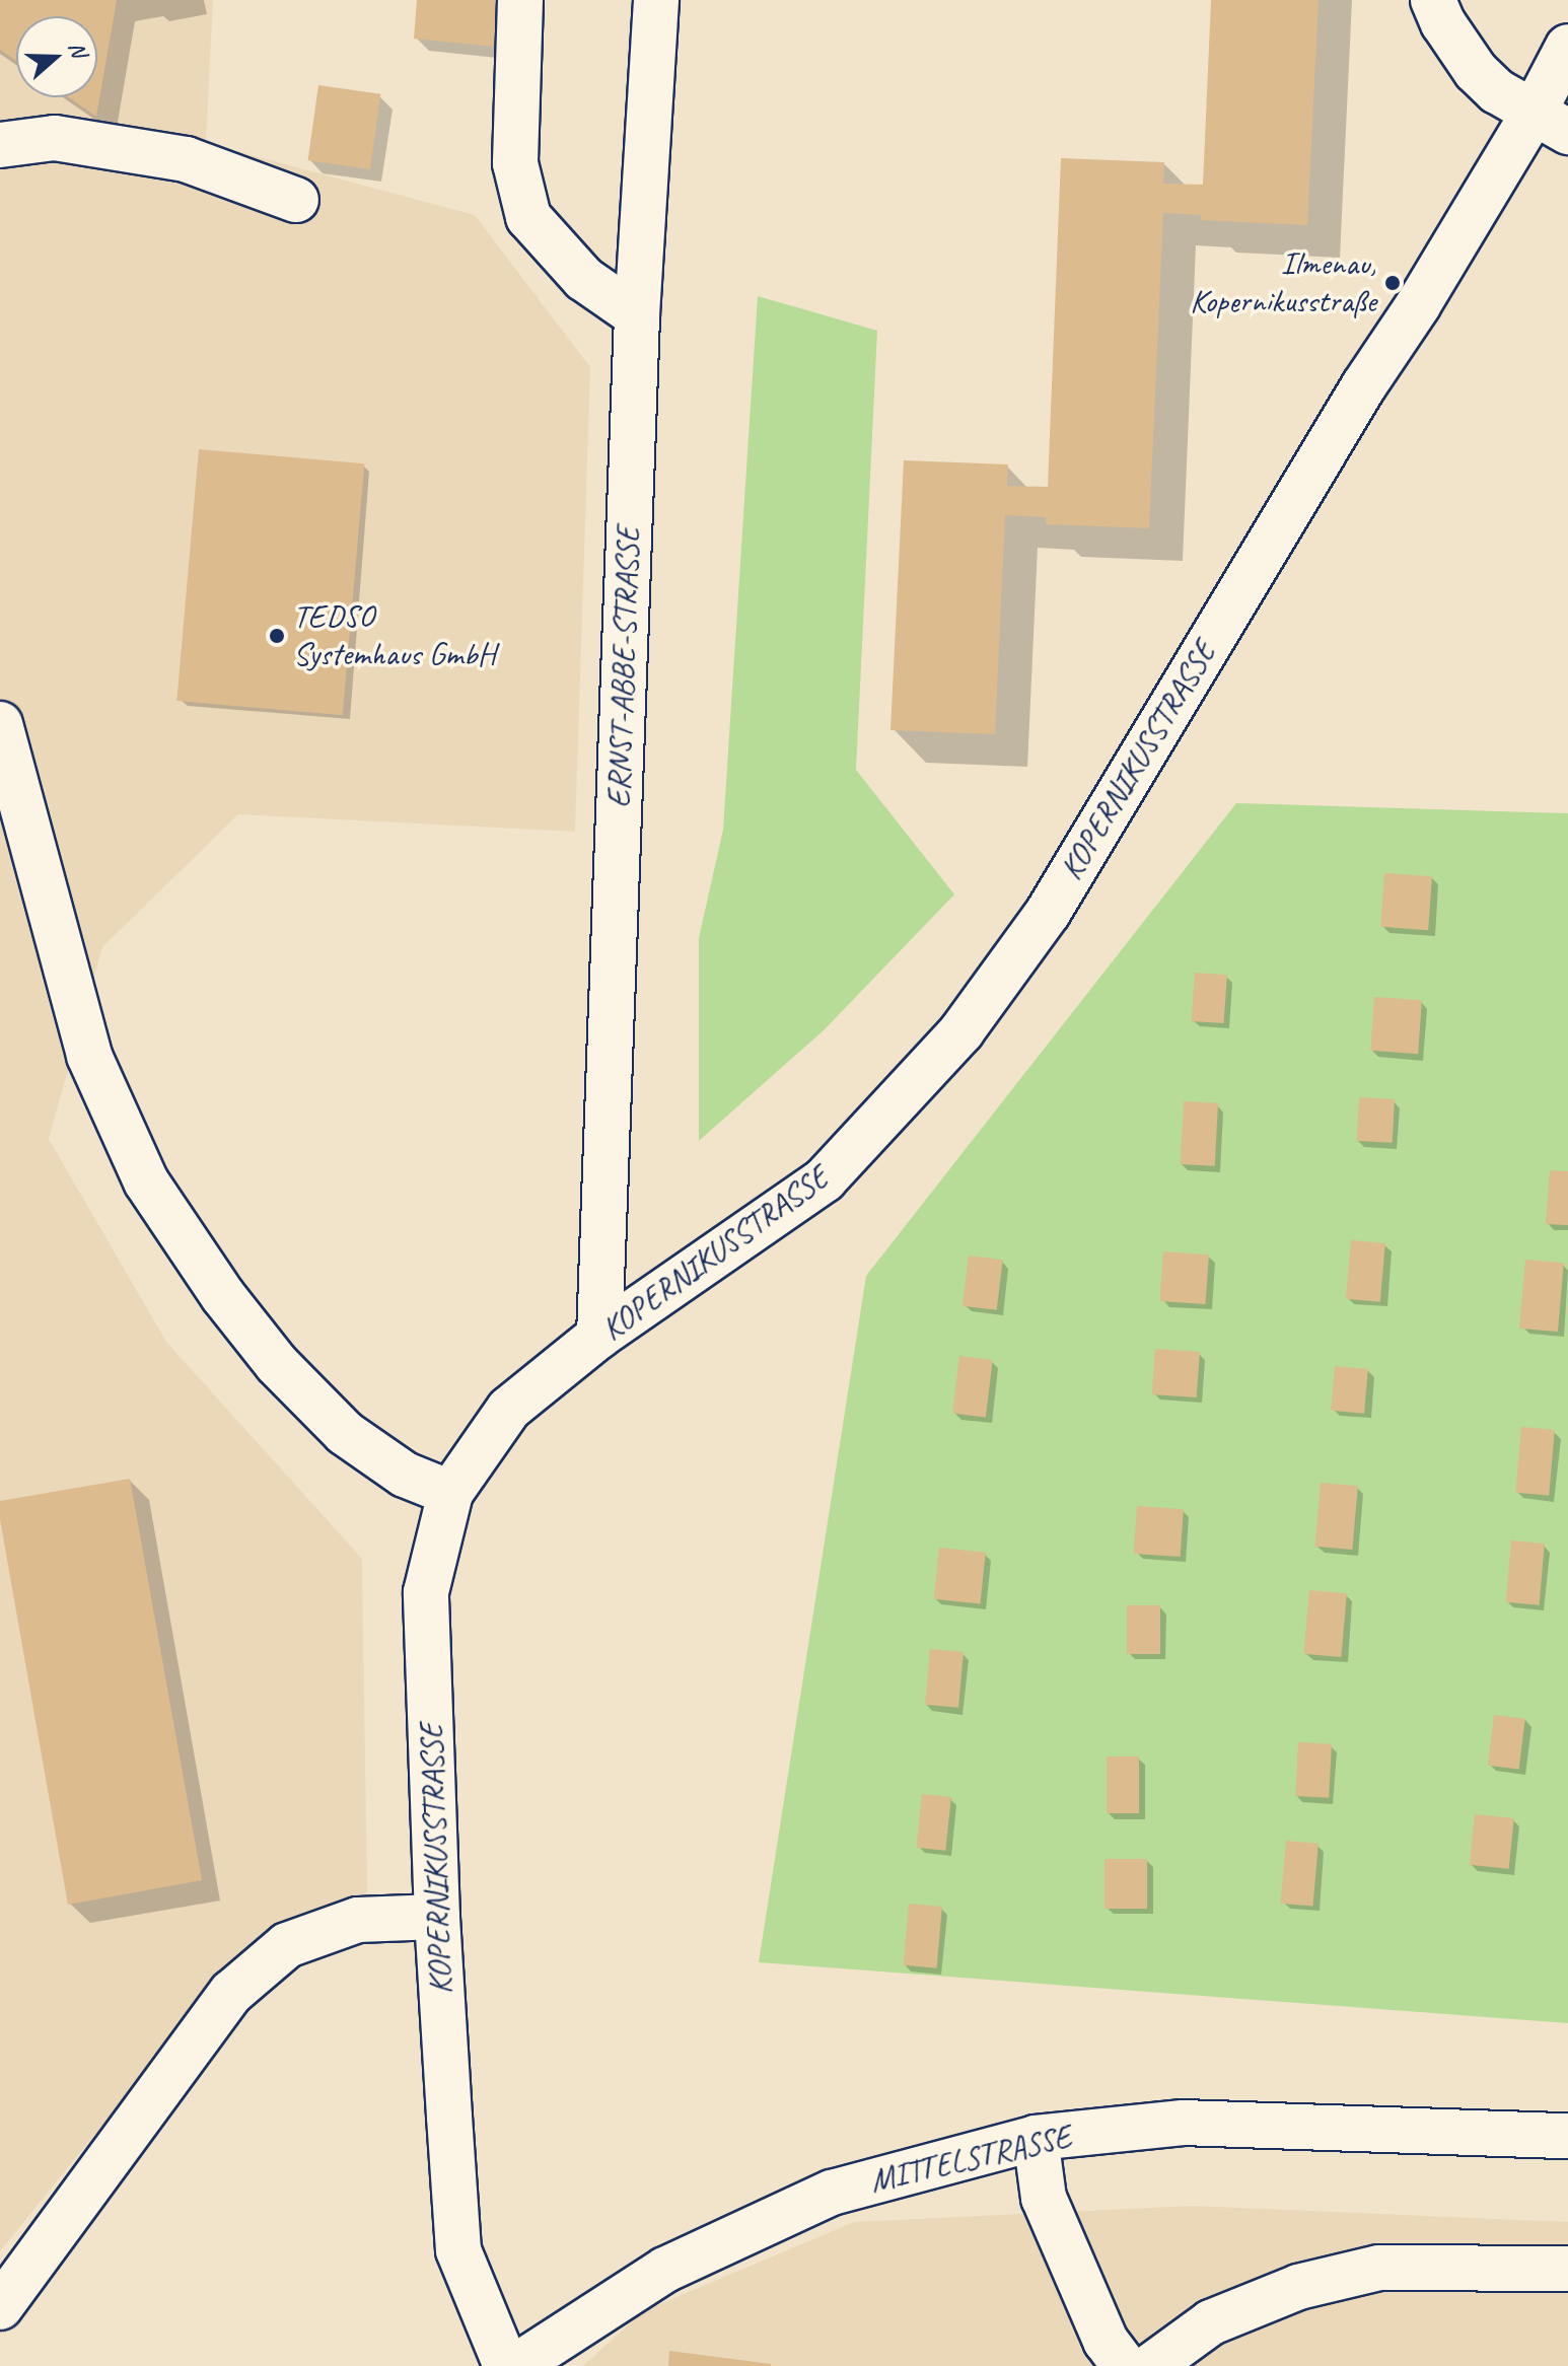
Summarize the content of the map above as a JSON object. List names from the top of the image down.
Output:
{
  "streets": {
    "street": ["ERNST-ABBE-STRASSE", "KOPERNIKUSSTRASSE", "MITTELSTRASSE"]
  },
  "crossings": [
    ["ERNST-ABBE-STRASSE", "KOPERNIKUSSTRASSE"]
  ],
  "places": ["Ilmenau, Kopernikusstraße", "TEDSO Systemhaus GmbH"],
  "north": "right"
}
